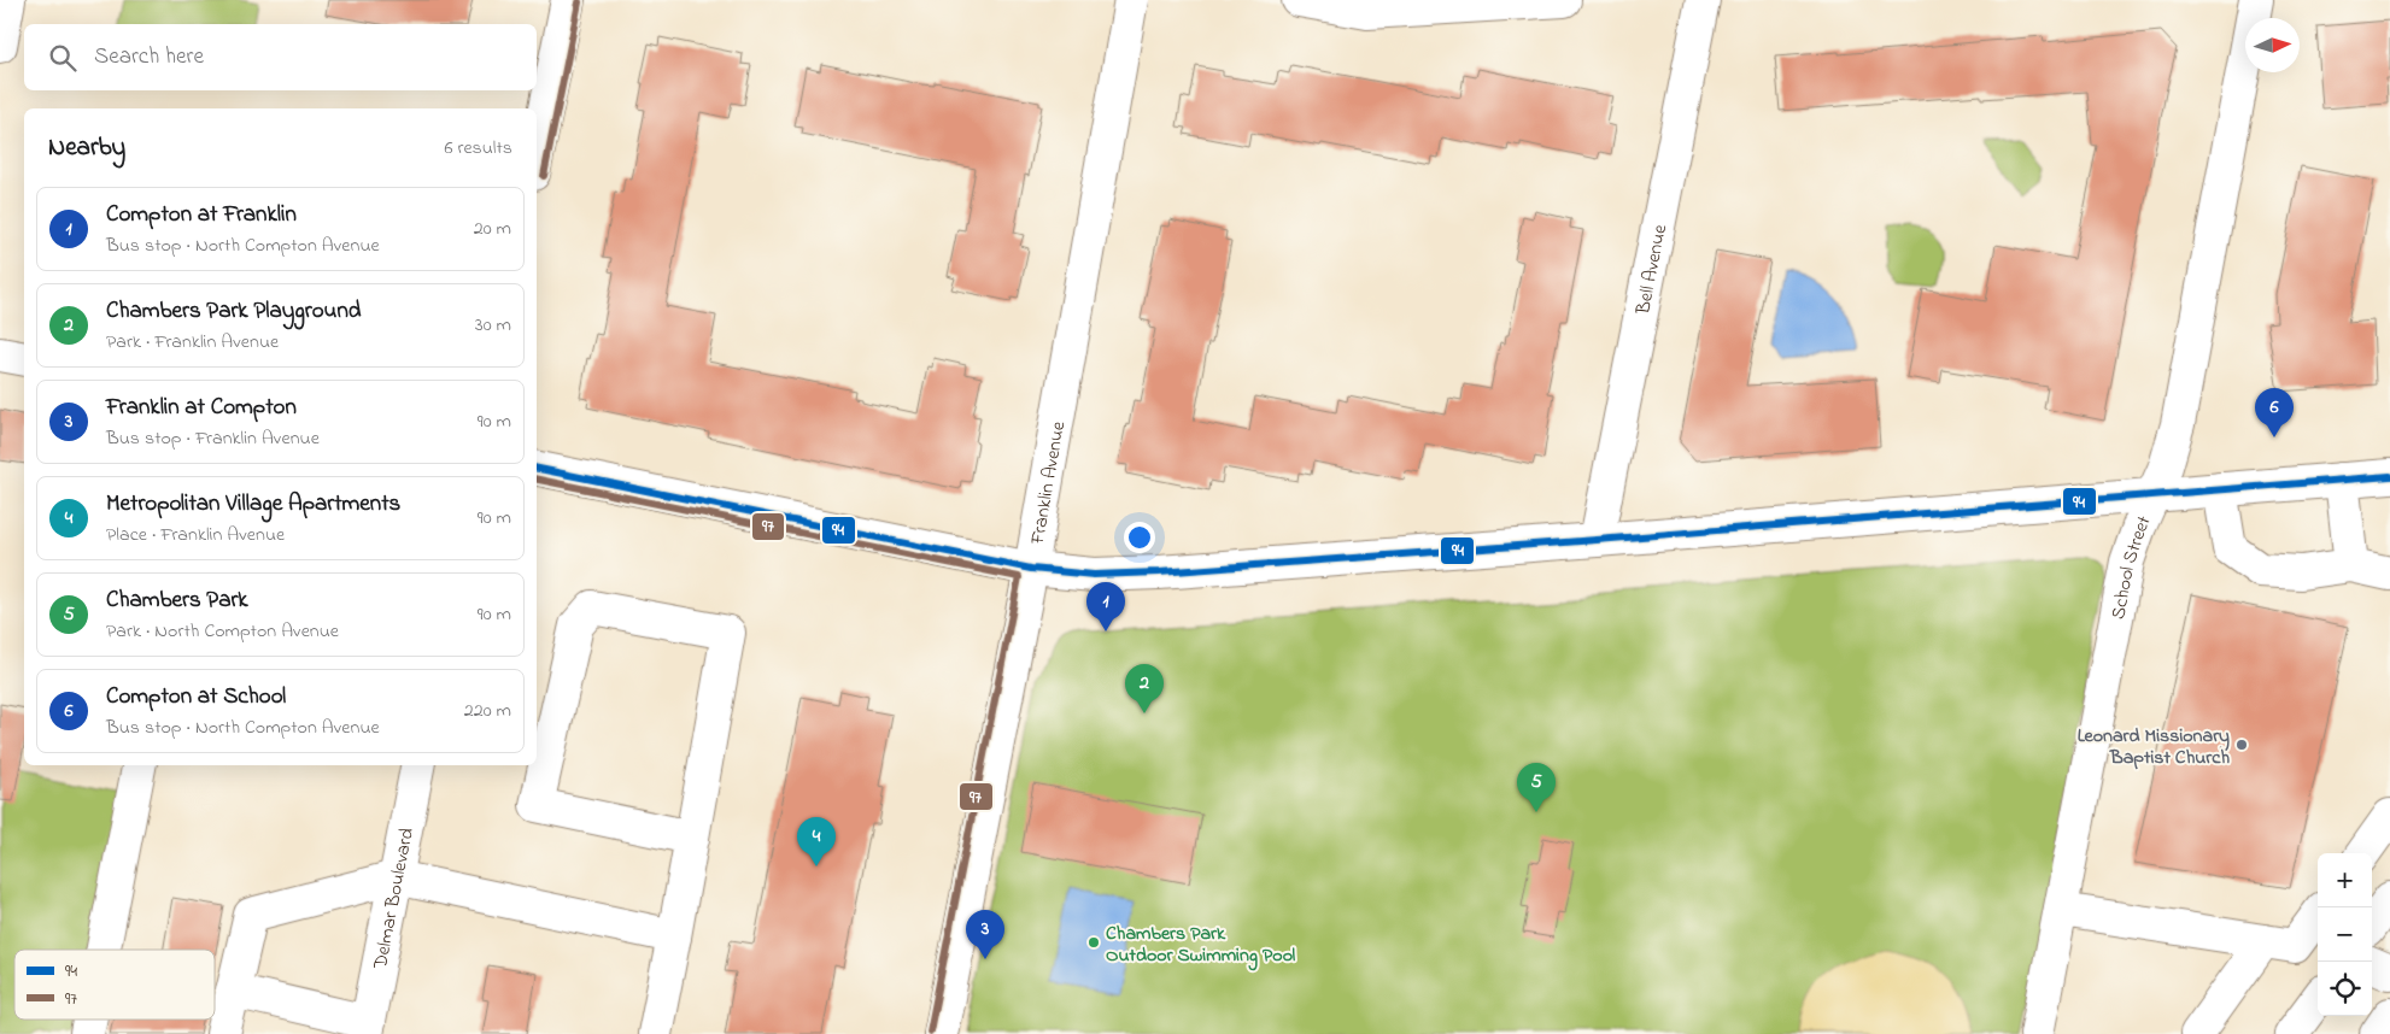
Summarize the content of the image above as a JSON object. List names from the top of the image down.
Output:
{
  "streets": {
    "street": [
      "Bell Avenue",
      "Franklin Avenue",
      "School Street",
      "Delmar Boulevard"
    ]
  },
  "places": ["Leonard Missionary Baptist Church", "Chambers Park Outdoor Swimming Pool"],
  "lines": ["transit line 97", "transit line 94"],
  "legend": ["94", "97"],
  "north": "right",
  "page": {
    "search": "Search here",
    "heading": ["Nearby", "6 results"],
    "list": [
      {
        "mark": "1",
        "name": "Compton at Franklin",
        "note": "Bus stop · North Compton Avenue",
        "value": "20 m"
      },
      {
        "mark": "2",
        "name": "Chambers Park Playground",
        "note": "Park · Franklin Avenue",
        "value": "30 m"
      },
      {
        "mark": "3",
        "name": "Franklin at Compton",
        "note": "Bus stop · Franklin Avenue",
        "value": "90 m"
      },
      {
        "mark": "4",
        "name": "Metropolitan Village Apartments",
        "note": "Place · Franklin Avenue",
        "value": "90 m"
      },
      {
        "mark": "5",
        "name": "Chambers Park",
        "note": "Park · North Compton Avenue",
        "value": "90 m"
      },
      {
        "mark": "6",
        "name": "Compton at School",
        "note": "Bus stop · North Compton Avenue",
        "value": "220 m"
      }
    ],
    "pins": [
      "6",
      "1",
      "2",
      "5",
      "4",
      "3"
    ],
    "map_buttons": ["+", "−"]
  }
}
